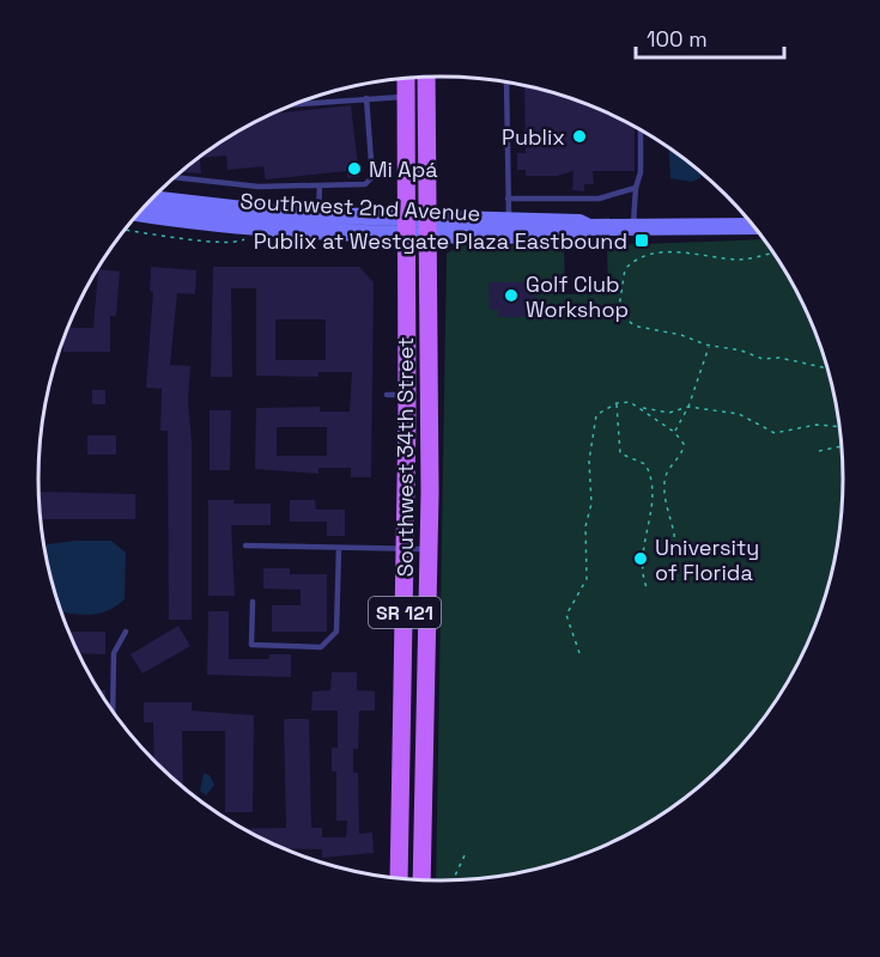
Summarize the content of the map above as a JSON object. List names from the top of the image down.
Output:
{
  "streets": {
    "main road": ["Southwest 2nd Avenue", "Southwest 34th Street", "SR 121"]
  },
  "crossings": [
    ["Southwest 2nd Avenue", "Southwest 34th Street"]
  ],
  "places": {
    "other": [
      "Publix",
      "Mi Apá",
      "Golf Club Workshop",
      "University of Florida"
    ],
    "transit": ["Publix at Westgate Plaza Eastbound"]
  },
  "scale_bar": "100 m"
}
